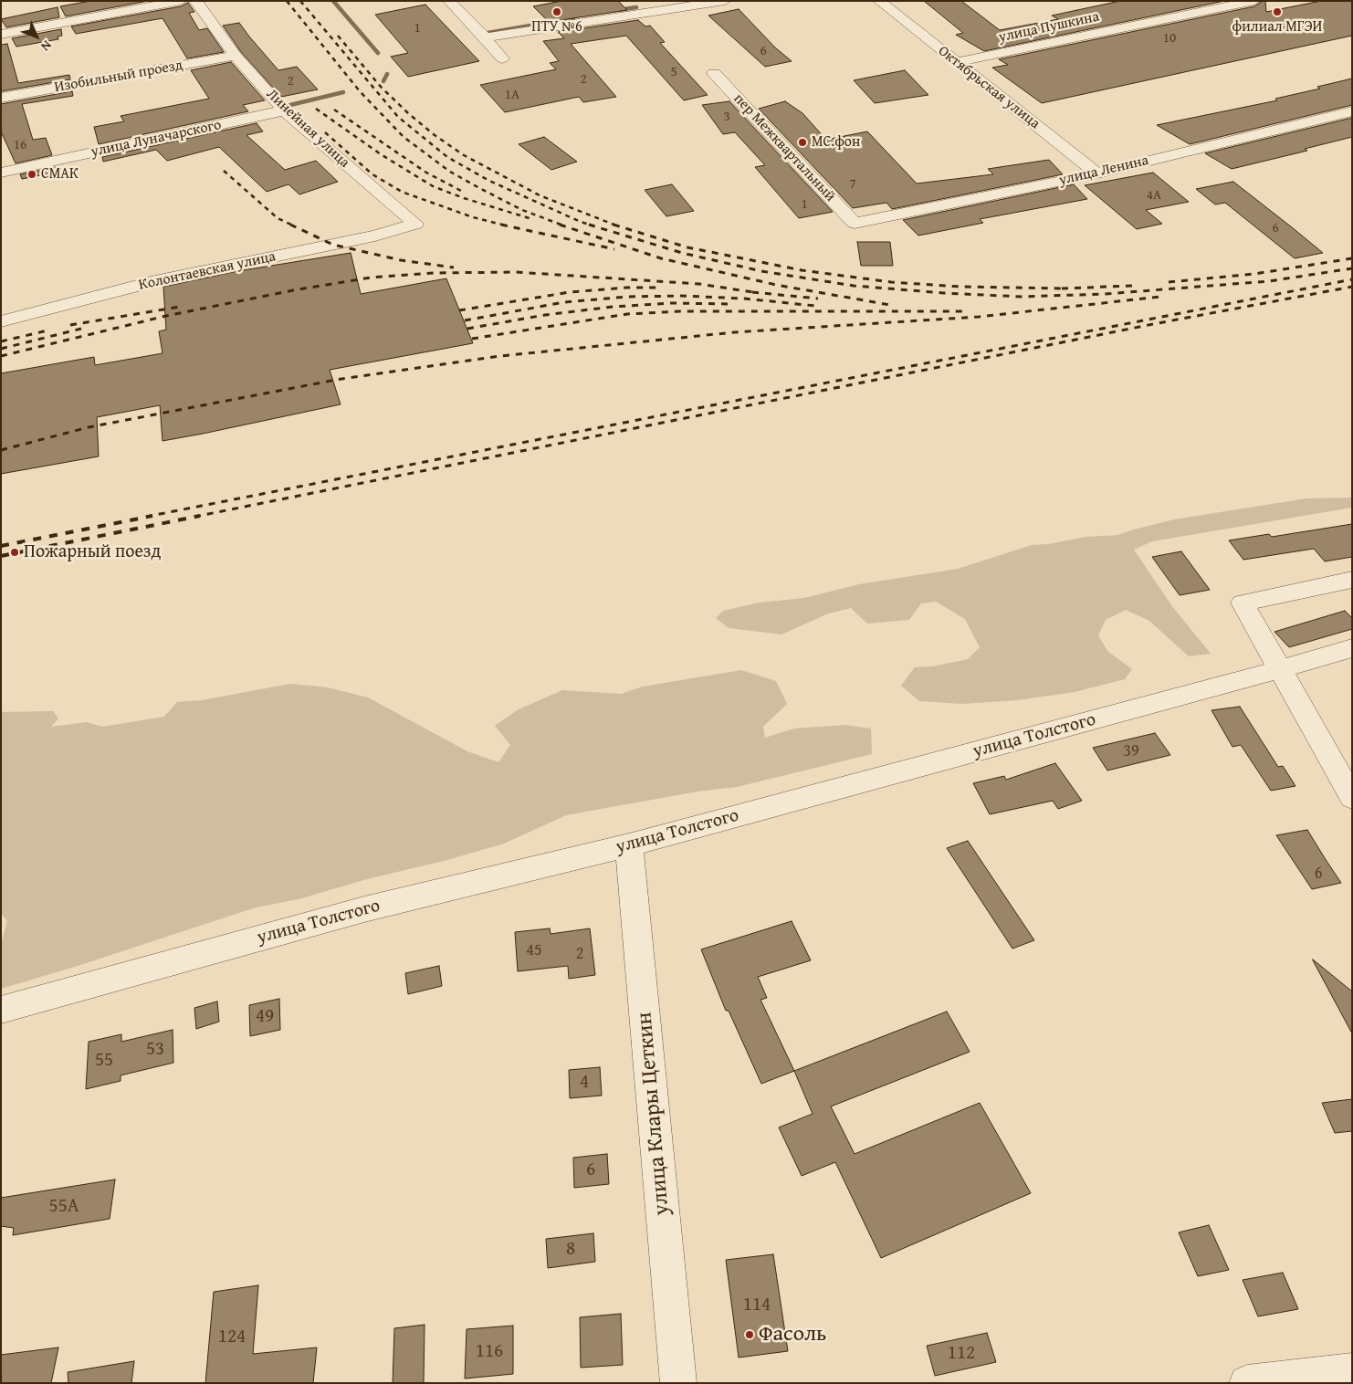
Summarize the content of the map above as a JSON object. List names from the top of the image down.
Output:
{
  "streets": {
    "street": [
      "улица Пушкина",
      "Изобильный проезд",
      "Октябрьская улица",
      "Линейная улица",
      "улица Луначарского",
      "пер Межквартальный",
      "улица Ленина",
      "Колонтаевская улица",
      "улица Толстого",
      "улица Клары Цеткин"
    ]
  },
  "crossings": [
    ["улица Пушкина", "Октябрьская улица"],
    ["Изобильный проезд", "Линейная улица"],
    ["Октябрьская улица", "улица Ленина"],
    ["Линейная улица", "улица Луначарского"],
    ["Линейная улица", "Колонтаевская улица"],
    ["пер Межквартальный", "улица Ленина"],
    ["улица Толстого", "улица Клары Цеткин"]
  ],
  "places": [
    "ПТУ №6",
    "филиал МГЭИ",
    "МС.фон",
    "СМАК",
    "Пожарный поезд",
    "Фасоль"
  ],
  "house_numbers": [
    "1",
    "10",
    "6",
    "5",
    "2",
    "2",
    "1А",
    "3",
    "16",
    "7",
    "4А",
    "1",
    "6",
    "39",
    "6",
    "45",
    "2",
    "49",
    "53",
    "55",
    "4",
    "6",
    "55А",
    "8",
    "114",
    "124",
    "116",
    "112"
  ],
  "north": "bottom right"
}
